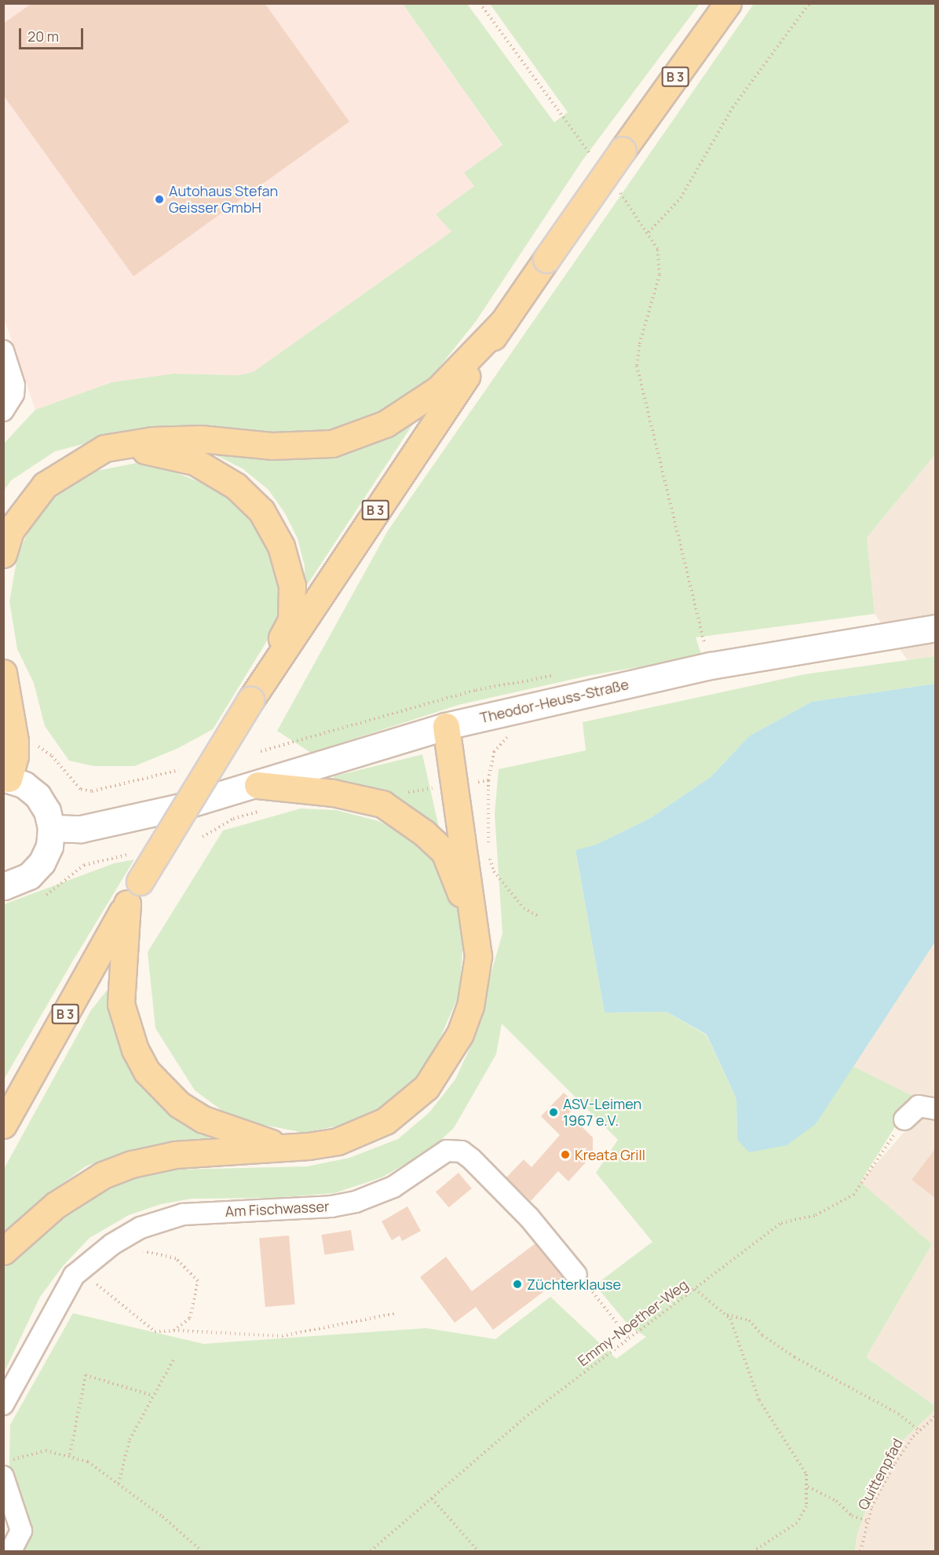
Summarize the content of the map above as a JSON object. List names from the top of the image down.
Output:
{
  "streets": {
    "main road": ["B 3"],
    "street": ["Theodor-Heuss-Straße", "Am Fischwasser"],
    "path": ["Emmy-Noether-Weg", "Quittenpfad"]
  },
  "places": [
    "Autohaus Stefan Geisser GmbH",
    "ASV-Leimen 1967 e.V.",
    "Kreata Grill",
    "Züchterklause"
  ],
  "scale_bar": "20 m"
}
